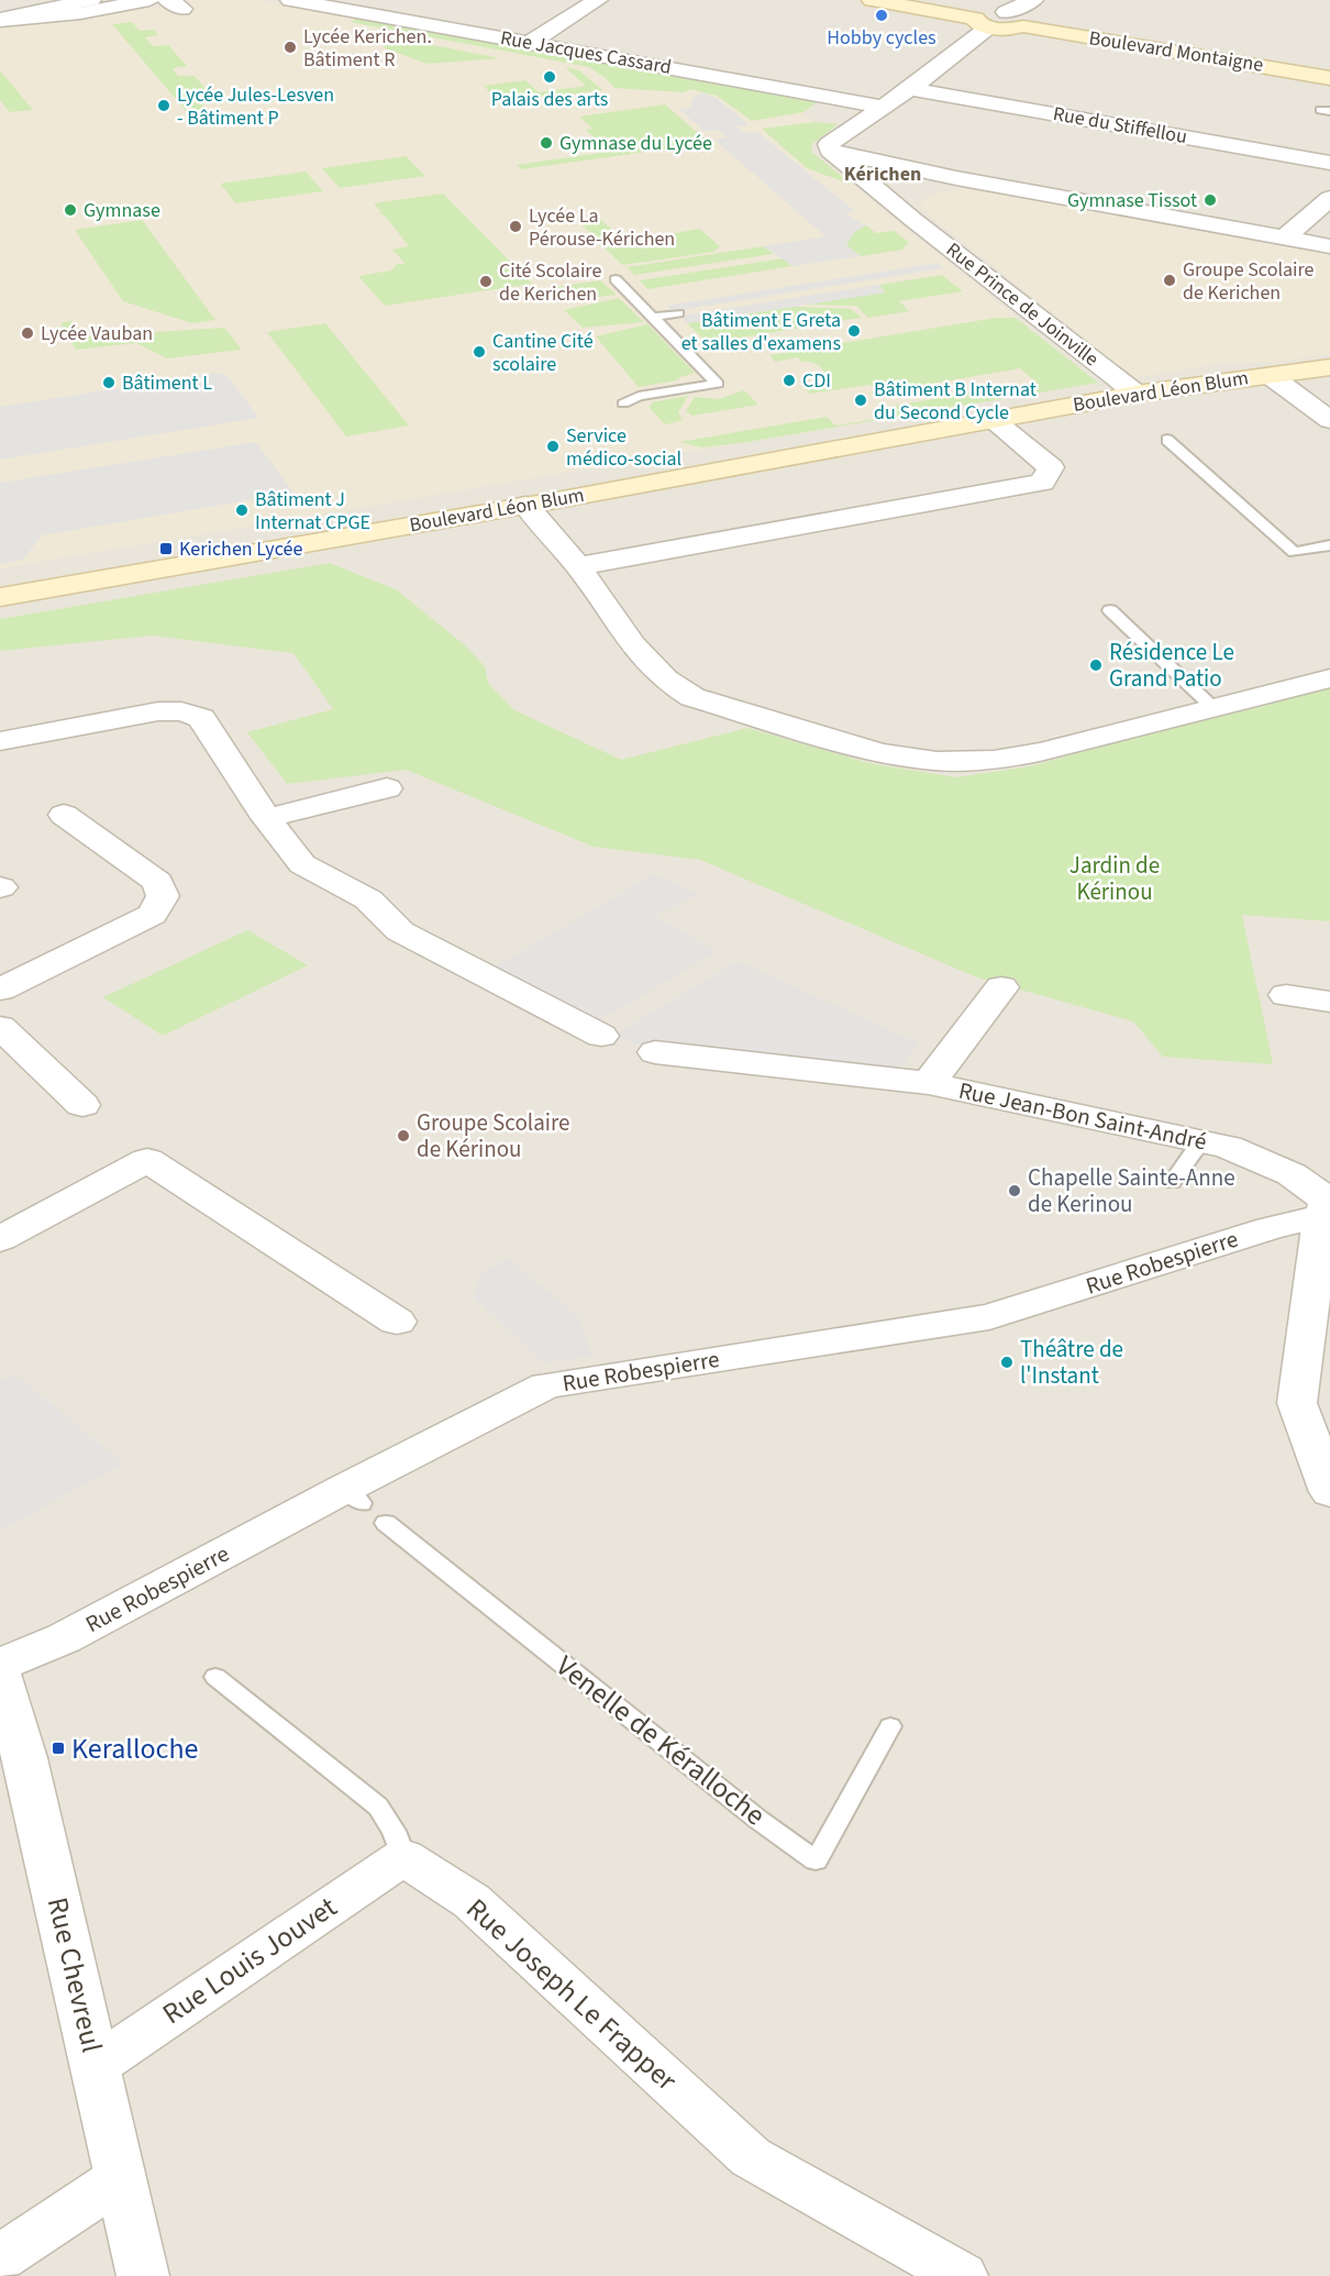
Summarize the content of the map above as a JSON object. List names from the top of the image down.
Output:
{
  "streets": {
    "main road": ["Boulevard Montaigne", "Boulevard Léon Blum"],
    "street": [
      "Rue Jacques Cassard",
      "Rue du Stiffellou",
      "Rue Prince de Joinville",
      "Rue Jean-Bon Saint-André",
      "Rue Robespierre",
      "Rue Louis Jouvet",
      "Rue Chevreul",
      "Rue Joseph Le Frapper"
    ],
    "lane": ["Venelle de Kéralloche"]
  },
  "crossings": [
    ["Rue Prince de Joinville", "Boulevard Léon Blum"],
    ["Rue Jean-Bon Saint-André", "Rue Robespierre"],
    ["Rue Louis Jouvet", "Rue Chevreul"],
    ["Rue Louis Jouvet", "Rue Joseph Le Frapper"]
  ],
  "districts": ["Kérichen"],
  "parks": ["Jardin de Kérinou"],
  "places": {
    "other": [
      "Hobby cycles",
      "Lycée Kerichen. Bâtiment R",
      "Palais des arts",
      "Lycée Jules-Lesven - Bâtiment P",
      "Gymnase du Lycée",
      "Gymnase Tissot",
      "Gymnase",
      "Lycée La Pérouse-Kérichen",
      "Groupe Scolaire de Kerichen",
      "Cité Scolaire de Kerichen",
      "Bâtiment E Greta et salles d'examens",
      "Lycée Vauban",
      "Cantine Cité scolaire",
      "CDI",
      "Bâtiment L",
      "Bâtiment B Internat du Second Cycle",
      "Service médico-social",
      "Bâtiment J Internat CPGE",
      "Résidence Le Grand Patio",
      "Groupe Scolaire de Kérinou",
      "Chapelle Sainte-Anne de Kerinou",
      "Théâtre de l'Instant"
    ],
    "transit": ["Kerichen Lycée", "Keralloche"]
  }
}
